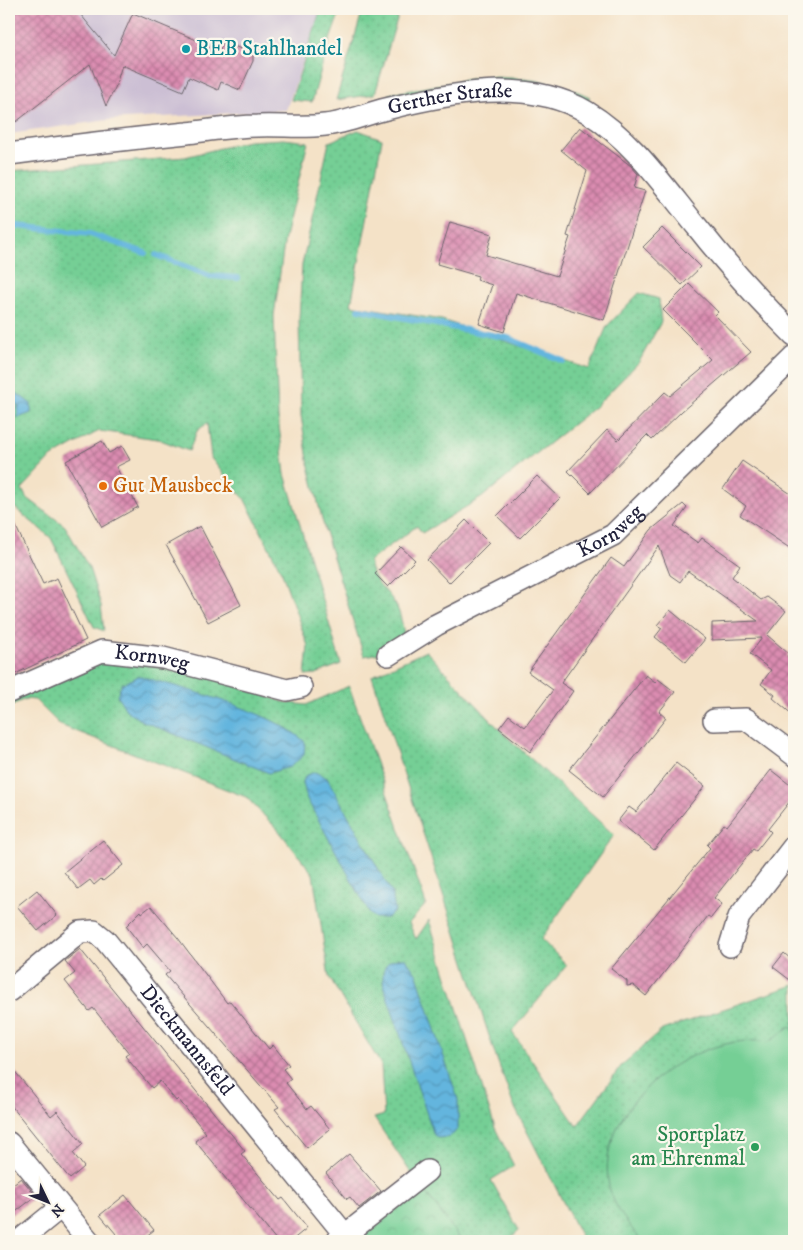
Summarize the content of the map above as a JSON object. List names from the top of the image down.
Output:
{
  "streets": {
    "street": ["Gerther Straße", "Kornweg", "Dieckmannsfeld"]
  },
  "places": ["BEB Stahlhandel", "Gut Mausbeck", "Sportplatz am Ehrenmal"],
  "north": "bottom right"
}
